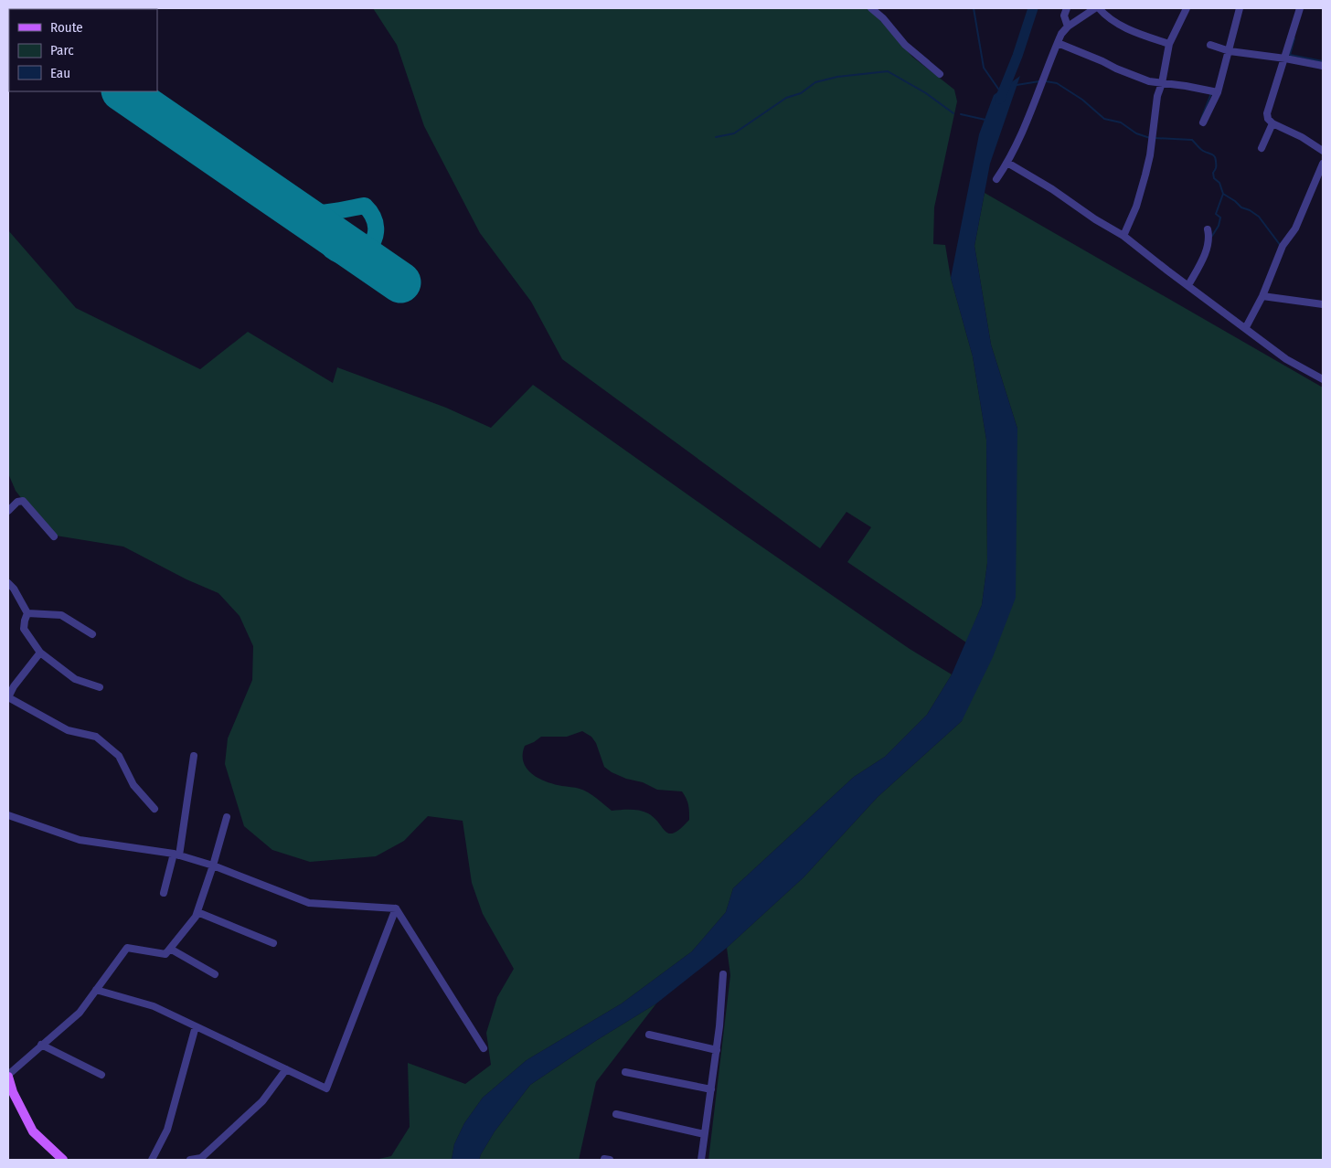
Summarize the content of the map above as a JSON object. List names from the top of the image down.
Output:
{
  "legend": ["Route", "Parc", "Eau"]
}
